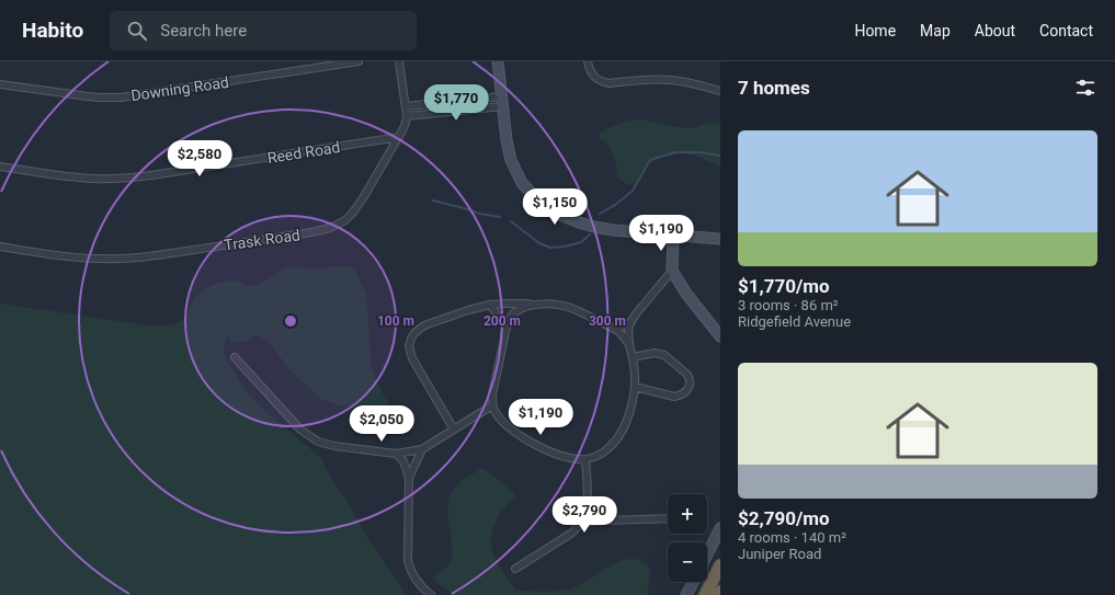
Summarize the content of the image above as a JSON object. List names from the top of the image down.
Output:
{
  "streets": {
    "street": ["Downing Road", "Reed Road", "Trask Road"]
  },
  "crossings": [
    ["Reed Road", "Trask Road"]
  ],
  "page": {
    "header": "Habito",
    "search": "Search here",
    "nav": [
      "Home",
      "Map",
      "About",
      "Contact"
    ],
    "heading": "7 homes",
    "price": [
      "$1,770",
      "$2,580",
      "$1,150",
      "$1,190",
      "$1,190",
      "$2,050",
      "$2,790"
    ],
    "list": [
      {
        "name": "$1,770/mo",
        "note": "3 rooms · 86 m² · Ridgefield Avenue"
      },
      {
        "name": "$2,790/mo",
        "note": "4 rooms · 140 m² · Juniper Road"
      }
    ],
    "map_buttons": ["+", "−"]
  },
  "rings": ["100 m", "200 m", "300 m"]
}
